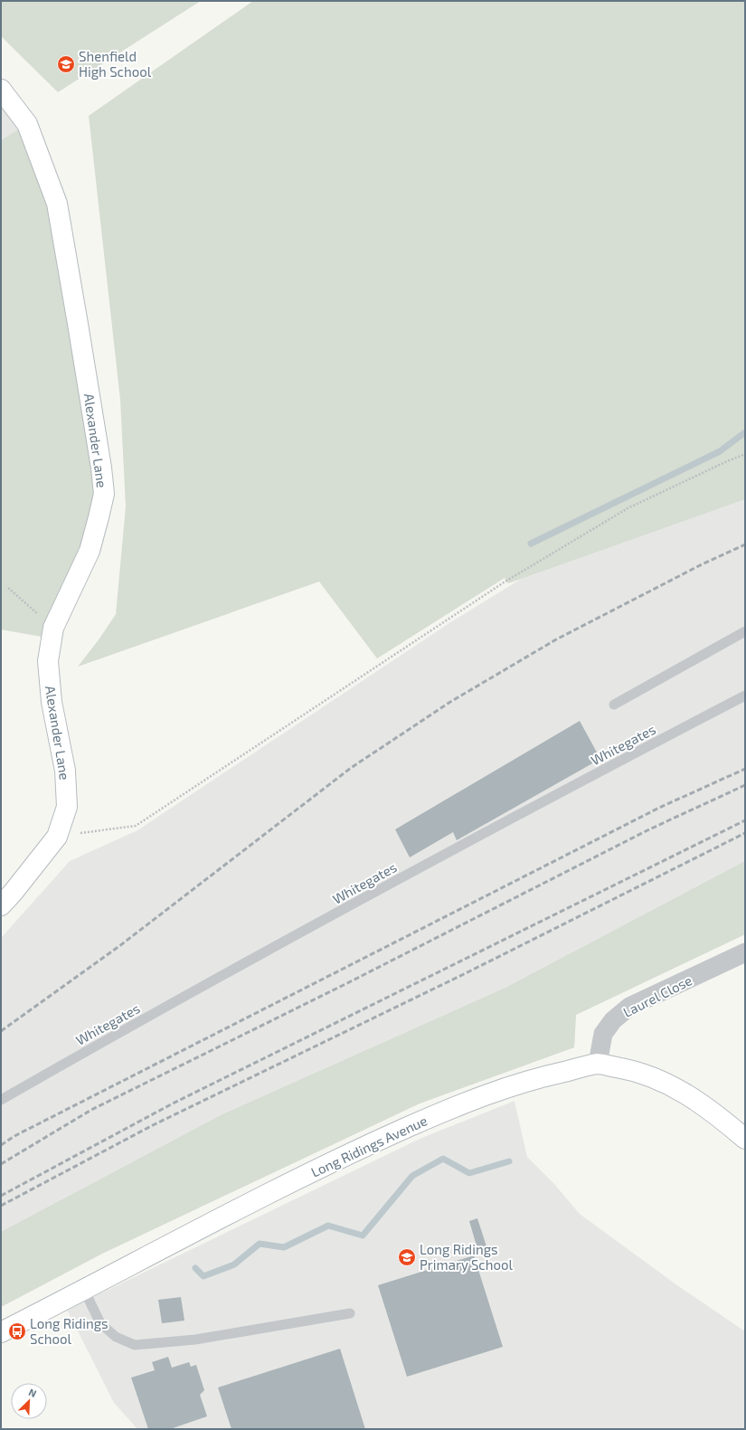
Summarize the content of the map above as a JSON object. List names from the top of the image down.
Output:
{
  "streets": {
    "street": ["Alexander Lane", "Laurel Close", "Long Ridings Avenue"],
    "lane": ["Whitegates"]
  },
  "crossings": [
    ["Laurel Close", "Long Ridings Avenue"]
  ],
  "places": {
    "school or university": ["Shenfield High School", "Long Ridings Primary School"],
    "bus stop": ["Long Ridings School"]
  },
  "north": "top right"
}
